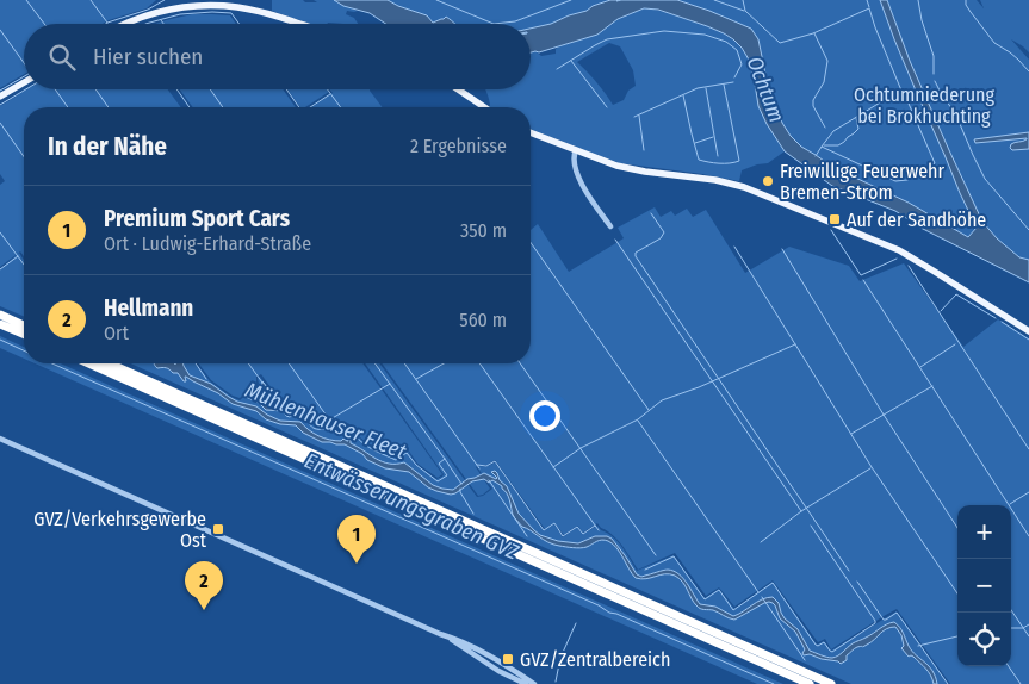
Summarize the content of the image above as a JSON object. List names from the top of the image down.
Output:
{
  "water": ["Ochtum", "Mühlenhauser Fleet", "Entwässerungsgraben GVZ"],
  "parks": ["Ochtumniederung bei Brokhuchting"],
  "places": {
    "other": ["Freiwillige Feuerwehr Bremen-Strom"],
    "transit": ["Auf der Sandhöhe", "GVZ/Verkehrsgewerbe Ost", "GVZ/Zentralbereich"]
  },
  "page": {
    "search": "Hier suchen",
    "heading": ["In der Nähe", "2 Ergebnisse"],
    "list": [
      {
        "mark": "1",
        "name": "Premium Sport Cars",
        "note": "Ort · Ludwig-Erhard-Straße",
        "value": "350 m"
      },
      {
        "mark": "2",
        "name": "Hellmann",
        "note": "Ort",
        "value": "560 m"
      }
    ],
    "map_buttons": ["+", "−"],
    "pins": ["1", "2"]
  }
}
